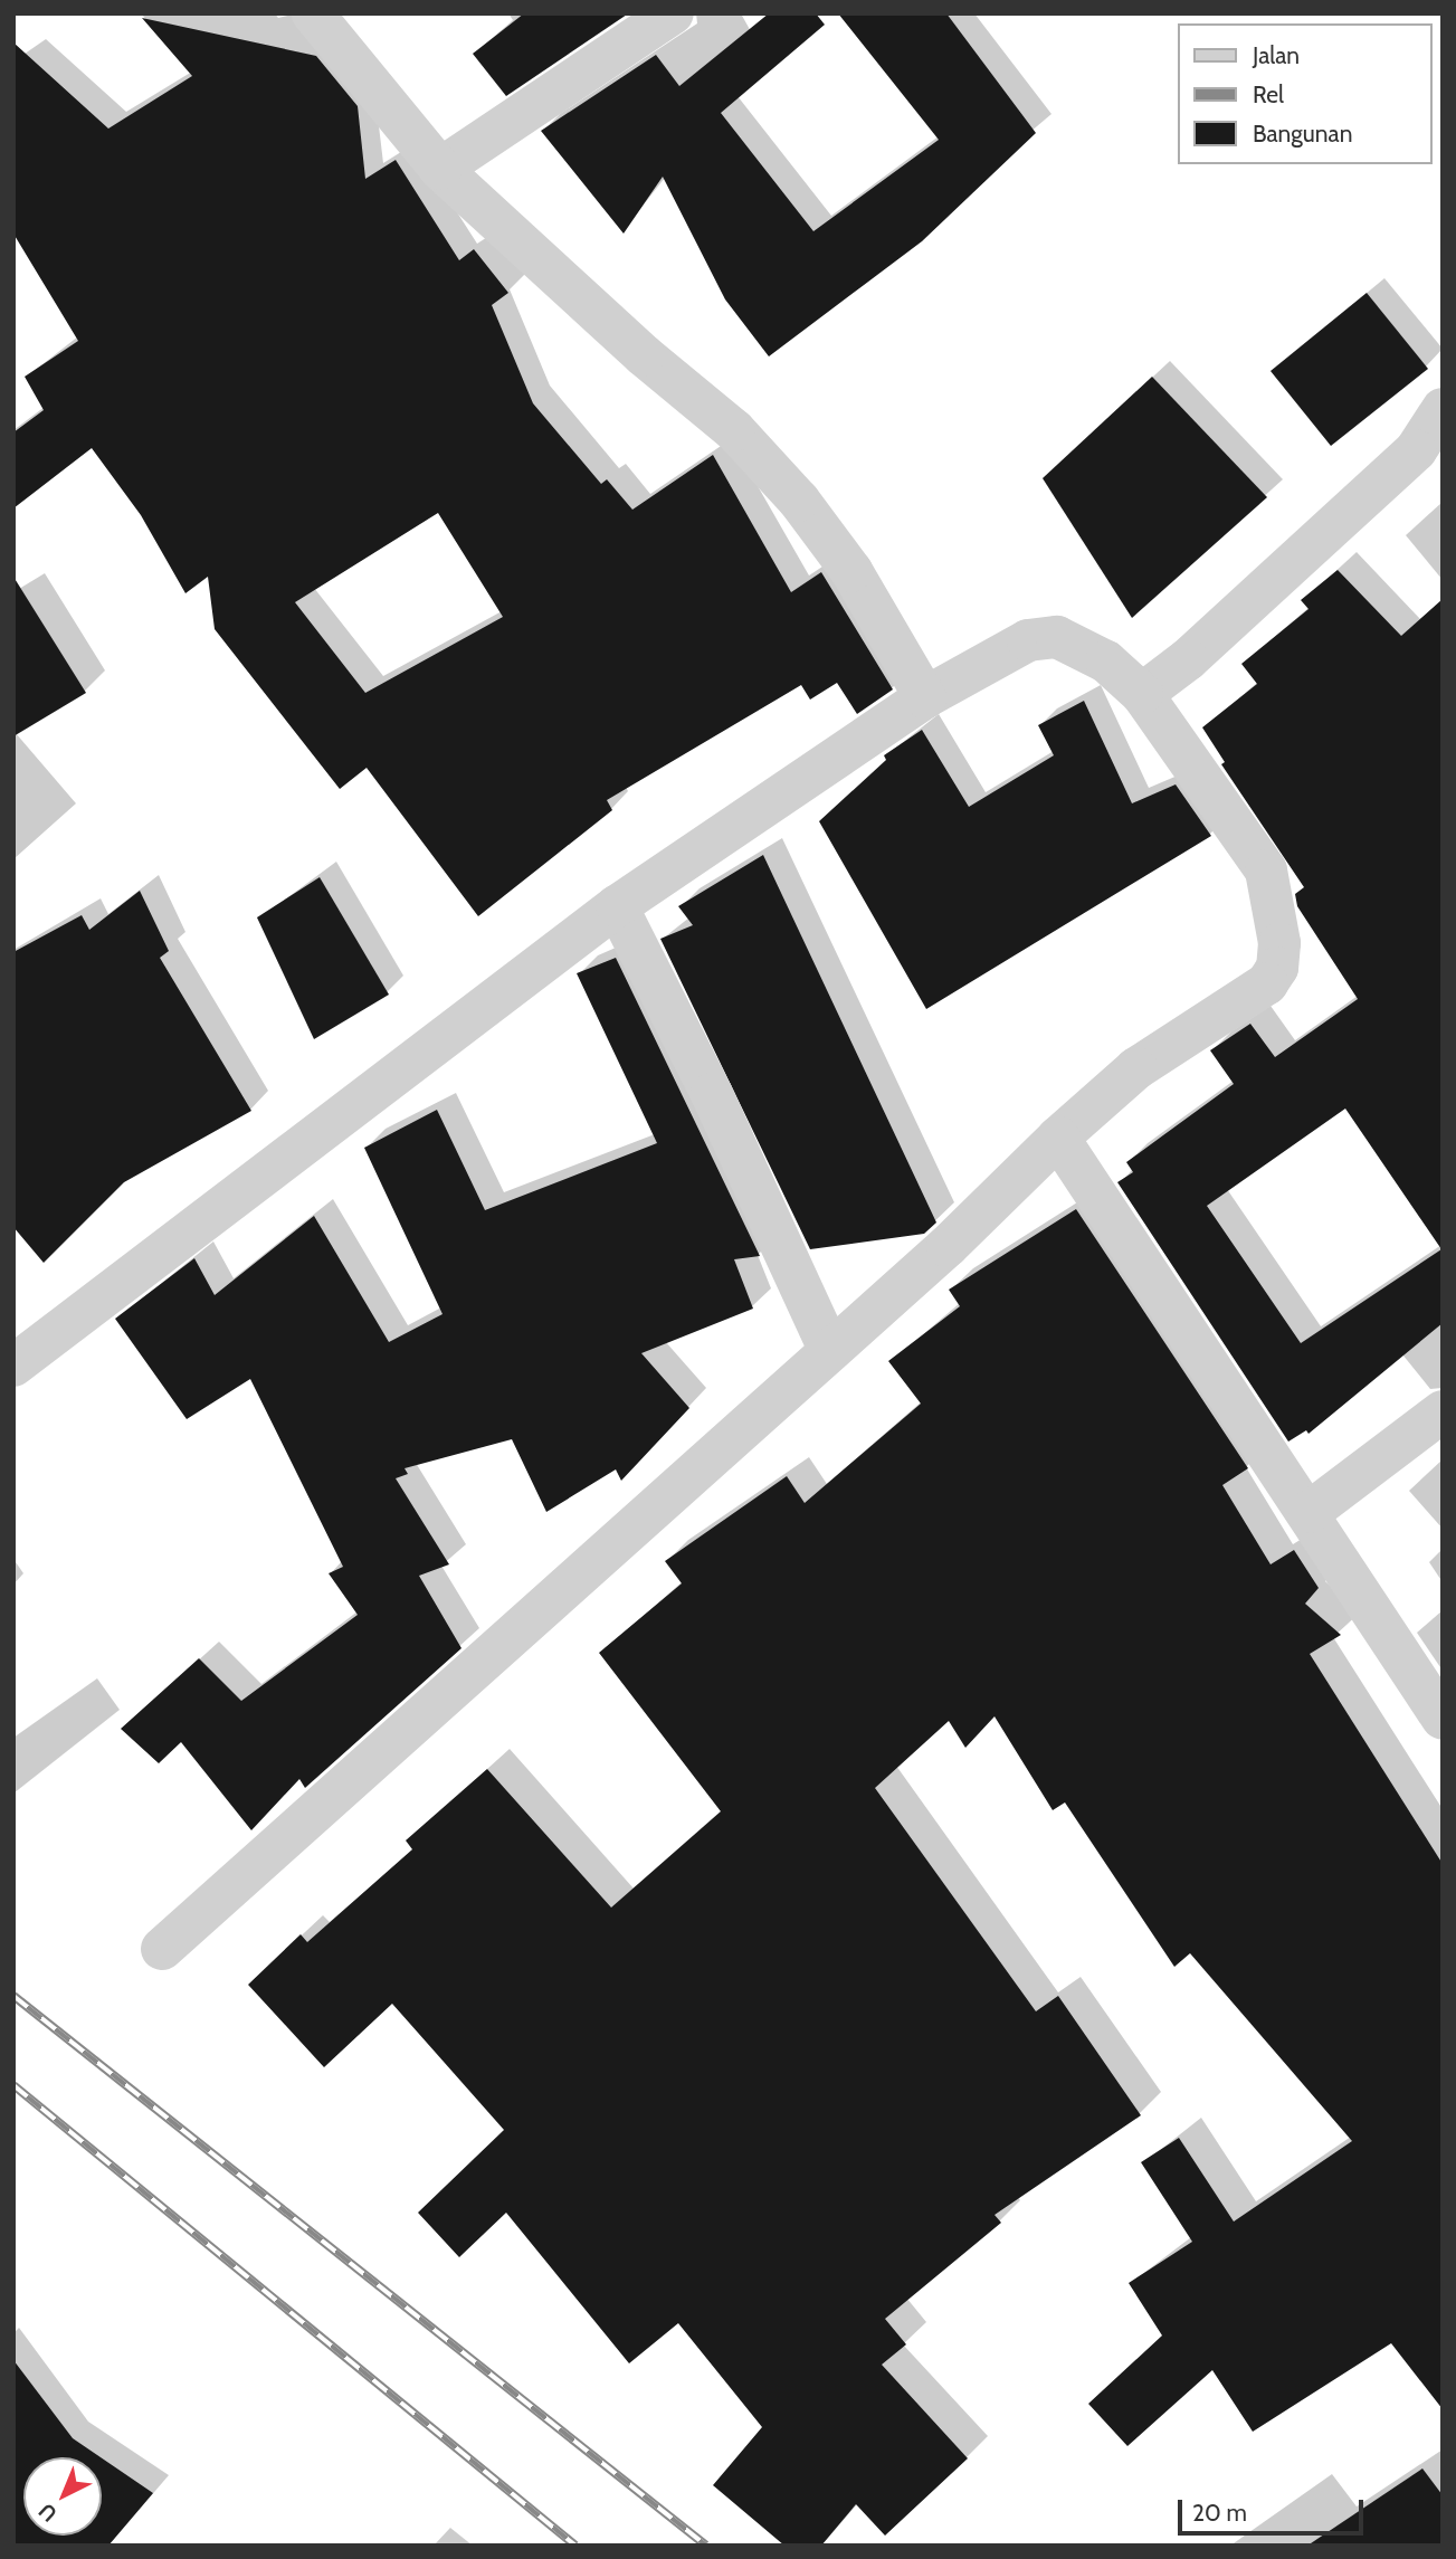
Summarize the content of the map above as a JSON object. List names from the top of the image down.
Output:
{
  "legend": ["Jalan", "Rel", "Bangunan"],
  "scale_bar": "20 m",
  "north": "bottom left"
}
